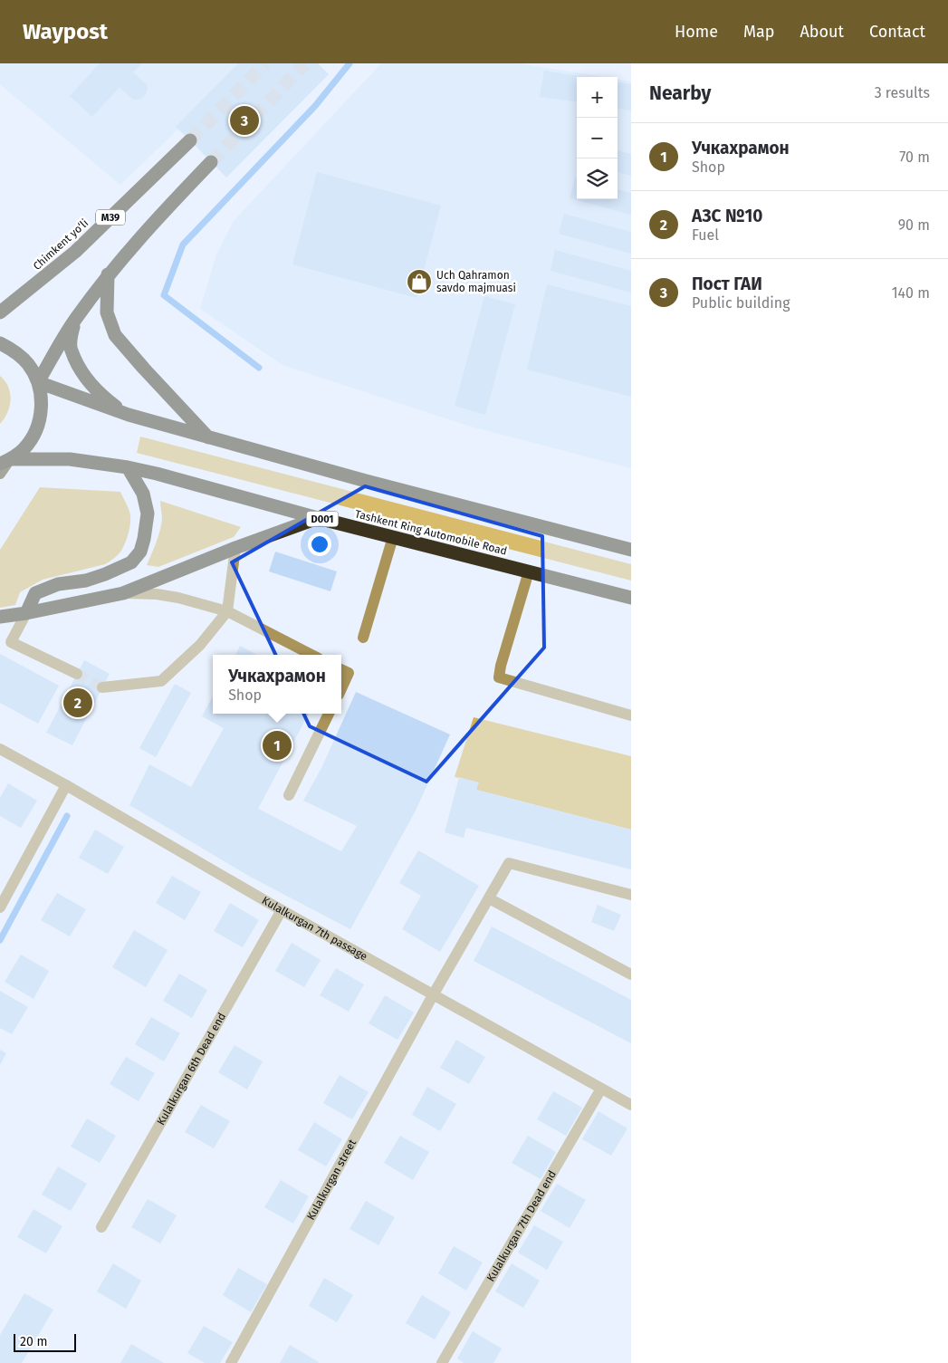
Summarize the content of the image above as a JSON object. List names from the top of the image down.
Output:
{
  "streets": {
    "highway": [
      "M39",
      "Chimkent yo‘li",
      "D001",
      "Tashkent Ring Automobile Road"
    ],
    "street": [
      "Kulalkurgan 7th passage",
      "Kulalkurgan 6th Dead end",
      "Kulalkurgan street",
      "Kulalkurgan 7th Dead end"
    ]
  },
  "crossings": [
    ["M39", "Chimkent yo‘li"],
    ["Kulalkurgan 7th passage", "Kulalkurgan 6th Dead end"],
    ["Kulalkurgan 7th passage", "Kulalkurgan street"],
    ["Kulalkurgan 7th passage", "Kulalkurgan 7th Dead end"]
  ],
  "places": {
    "shop": ["Uch Qahramon savdo majmuasi"]
  },
  "scale_bar": "20 m",
  "page": {
    "header": "Waypost",
    "nav": [
      "Home",
      "Map",
      "About",
      "Contact"
    ],
    "heading": ["Nearby", "3 results"],
    "map_buttons": ["+", "−"],
    "pins": ["3", "2", "1"],
    "list": [
      {
        "mark": "1",
        "name": "Учкахрамон",
        "note": "Shop",
        "value": "70 m"
      },
      {
        "mark": "2",
        "name": "АЗС №10",
        "note": "Fuel",
        "value": "90 m"
      },
      {
        "mark": "3",
        "name": "Пост ГАИ",
        "note": "Public building",
        "value": "140 m"
      }
    ],
    "popup": ["Учкахрамон", "Shop"],
    "scale": "20 m"
  }
}
